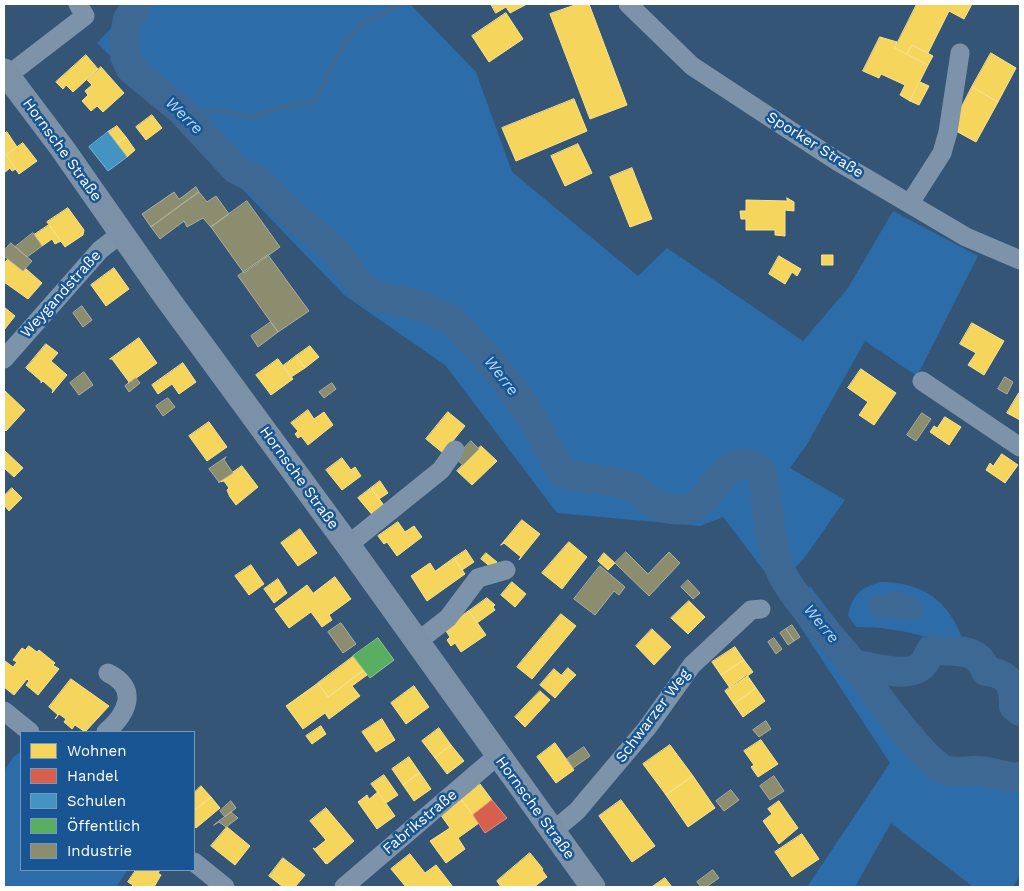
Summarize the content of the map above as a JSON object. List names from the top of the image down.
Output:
{
  "streets": {
    "main road": ["Hornsche Straße"],
    "street": [
      "Sporker Straße",
      "Weygandstraße",
      "Schwarzer Weg",
      "Fabrikstraße"
    ]
  },
  "crossings": [
    ["Hornsche Straße", "Weygandstraße"],
    ["Hornsche Straße", "Schwarzer Weg"],
    ["Hornsche Straße", "Fabrikstraße"]
  ],
  "water": ["Werre"],
  "legend": [
    "Wohnen",
    "Handel",
    "Schulen",
    "Öffentlich",
    "Industrie"
  ]
}
